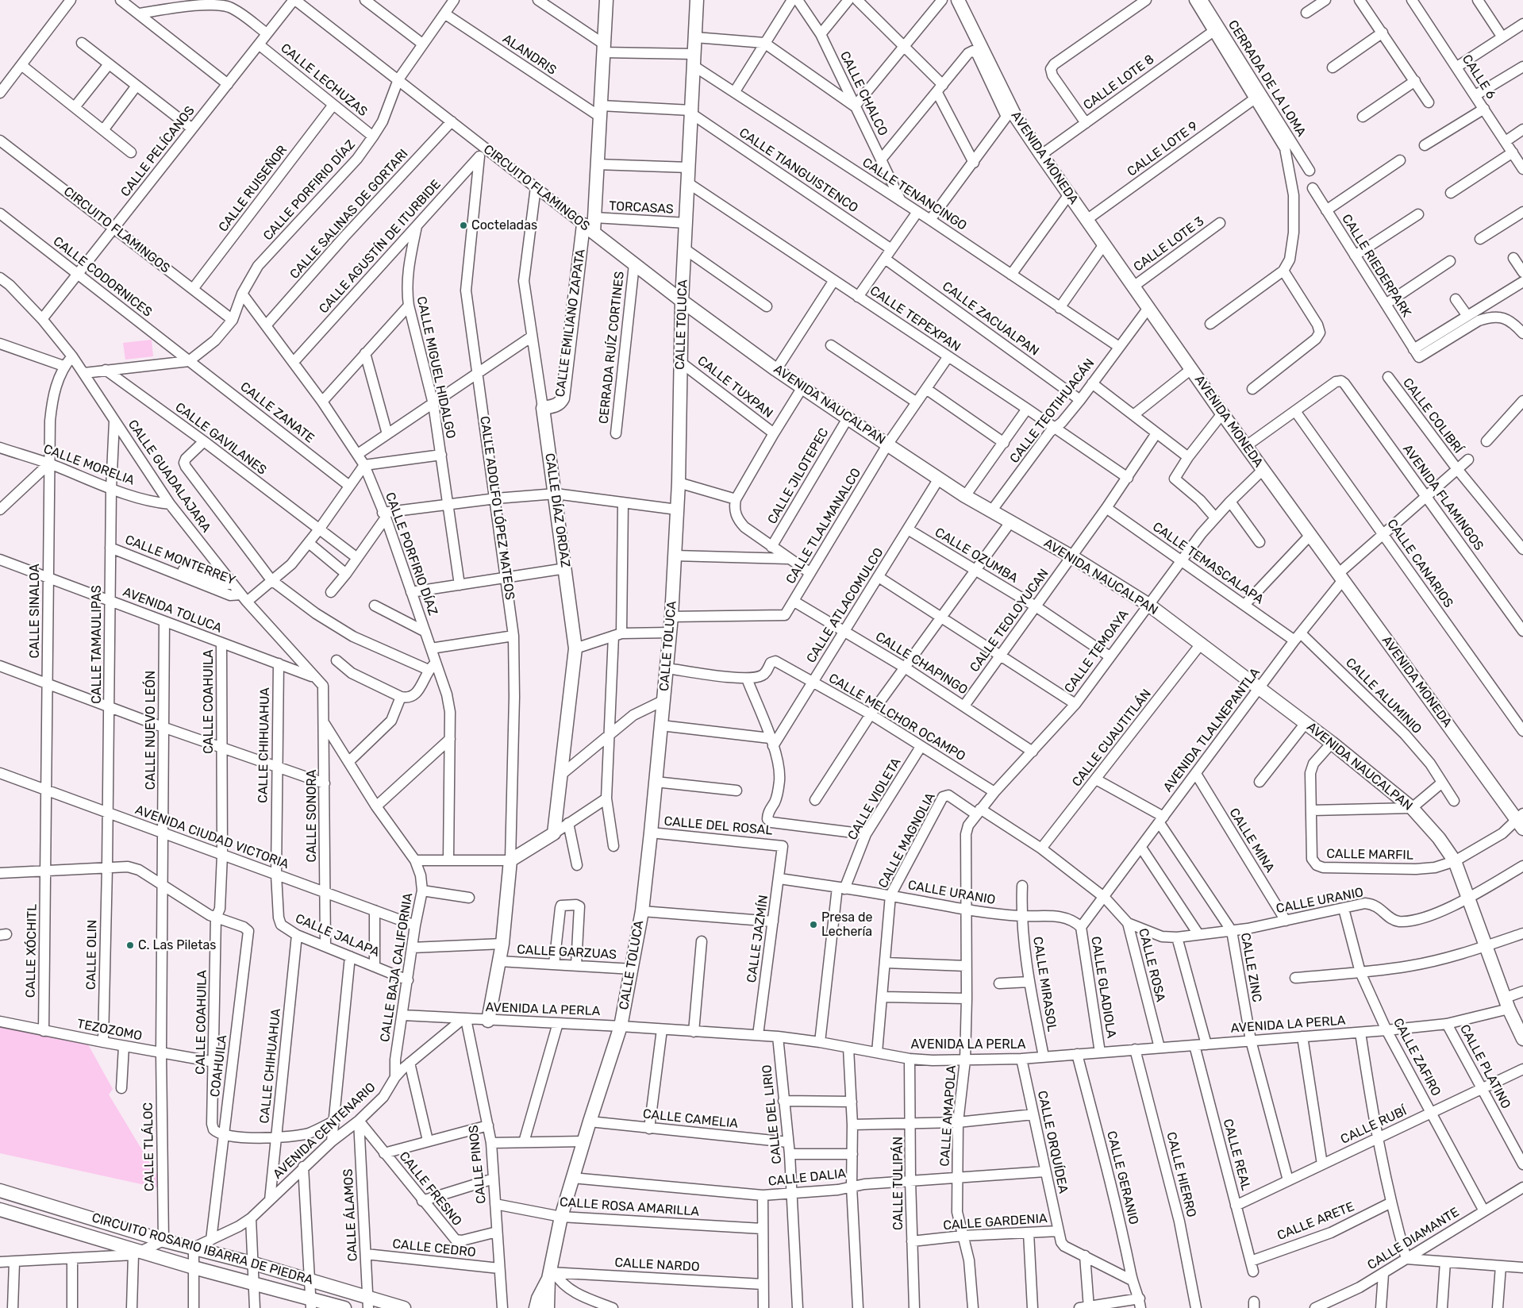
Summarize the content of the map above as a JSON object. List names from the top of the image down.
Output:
{
  "streets": {
    "main road": [
      "AVENIDA MONEDA",
      "CIRCUITO FLAMINGOS",
      "CALLE EMILIANO ZAPATA",
      "CALLE TOLUCA",
      "AVENIDA NAUCALPAN",
      "CALLE ADOLFO LÓPEZ MATEOS",
      "CALLE DÍAZ ORDAZ",
      "CIRCUITO ROSARIO IBARRA DE PIEDRA"
    ],
    "street": [
      "ALANDRIS",
      "CALLE 6",
      "CERRADA DE LA LOMA",
      "CALLE LECHUZAS",
      "CALLE LOTE 8",
      "CALLE CHALCO",
      "CALLE LOTE 9",
      "CALLE PELÍCANOS",
      "CALLE TIANGUISTENCO",
      "CALLE RUISEÑOR",
      "CALLE PORFIRIO DÍAZ",
      "CALLE TENANCINGO",
      "TORCASAS",
      "CALLE SALINAS DE GORTARI",
      "CALLE LOTE 3",
      "CALLE AGUSTÍN DE ITURBIDE",
      "CALLE RIEDERPARK",
      "CALLE CODORNICES",
      "CALLE TEPEXPAN",
      "CALLE ZACUALPAN",
      "CERRADA RUÍZ CORTINES",
      "CALLE MIGUEL HIDALGO",
      "CALLE TUXPAN",
      "CALLE TEOTIHUACÁN",
      "CALLE ZANATE",
      "CALLE COLIBRÍ",
      "CALLE GAVILANES",
      "CALLE MORELIA",
      "CALLE GUADALAJARA",
      "CALLE JILOTEPEC",
      "AVENIDA FLAMINGOS",
      "CALLE TLALMANALCO",
      "CALLE OZUMBA",
      "CALLE MONTERREY",
      "CALLE TEMASCALAPA",
      "CALLE CANARIOS",
      "CALLE ATLACOMULCO",
      "AVENIDA TOLUCA",
      "CALLE SINALOA",
      "CALLE TEOLOYUCAN",
      "CALLE TAMAULIPAS",
      "CALLE TEMOAYA",
      "CALLE CHAPINGO",
      "CALLE ALUMINIO",
      "CALLE COAHUILA",
      "CALLE MELCHOR OCAMPO",
      "CALLE NUEVO LEÓN",
      "AVENIDA TLALNEPANTLA",
      "CALLE CUAUTITLÁN",
      "CALLE CHIHUAHUA",
      "CALLE VIOLETA",
      "CALLE SONORA",
      "CALLE DEL ROSAL",
      "AVENIDA CIUDAD VICTORIA",
      "CALLE MAGNOLIA",
      "CALLE MINA",
      "CALLE MARFIL",
      "CALLE URANIO",
      "CALLE JALAPA",
      "CALLE JAZMÍN",
      "CALLE XÓCHITL",
      "CALLE GARZUAS",
      "CALLE OLIN",
      "CALLE ROSA",
      "CALLE BAJA CALIFORNIA",
      "CALLE ZINC",
      "CALLE MIRASOL",
      "CALLE GLADIOLA",
      "AVENIDA LA PERLA",
      "TEZOZOMO",
      "CALLE ZAFIRO",
      "COAHUILA",
      "CALLE PLATINO",
      "CALLE DEL LIRIO",
      "CALLE AMAPOLA",
      "CALLE CAMELIA",
      "CALLE RUBÍ",
      "AVENIDA CENTENARIO",
      "CALLE ORQUÍDEA",
      "CALLE TLÁLOC",
      "CALLE REAL",
      "CALLE PINOS",
      "CALLE HIERRO",
      "CALLE DALIA",
      "CALLE GERANIO",
      "CALLE TULIPÁN",
      "CALLE FRESNO",
      "CALLE ROSA AMARILLA",
      "CALLE ÁLAMOS",
      "CALLE ARETE",
      "CALLE GARDENIA",
      "CALLE DIAMANTE",
      "CALLE CEDRO",
      "CALLE NARDO"
    ]
  },
  "crossings": [
    ["ALANDRIS", "CIRCUITO FLAMINGOS"],
    ["ALANDRIS", "CALLE PORFIRIO DÍAZ"],
    ["CERRADA DE LA LOMA", "CALLE LOTE 8"],
    ["CERRADA DE LA LOMA", "CALLE LOTE 9"],
    ["CALLE LECHUZAS", "CALLE PELÍCANOS"],
    ["CALLE LECHUZAS", "CALLE RUISEÑOR"],
    ["CALLE LECHUZAS", "CALLE PORFIRIO DÍAZ"],
    ["CALLE LOTE 8", "AVENIDA MONEDA"],
    ["CALLE CHALCO", "CALLE TENANCINGO"],
    ["CALLE LOTE 9", "AVENIDA MONEDA"],
    ["CALLE PELÍCANOS", "CIRCUITO FLAMINGOS"],
    ["CALLE PELÍCANOS", "CALLE CODORNICES"],
    ["CALLE PELÍCANOS", "CALLE GUADALAJARA"],
    ["AVENIDA MONEDA", "CALLE LOTE 3"],
    ["AVENIDA MONEDA", "CALLE TEOTIHUACÁN"],
    ["AVENIDA MONEDA", "CALLE TEMOAYA"],
    ["AVENIDA MONEDA", "AVENIDA TLALNEPANTLA"],
    ["AVENIDA MONEDA", "CALLE MARFIL"],
    ["CALLE TIANGUISTENCO", "CALLE TOLUCA"],
    ["CIRCUITO FLAMINGOS", "CALLE RUISEÑOR"],
    ["CIRCUITO FLAMINGOS", "CALLE PORFIRIO DÍAZ"],
    ["CIRCUITO FLAMINGOS", "TORCASAS"],
    ["CIRCUITO FLAMINGOS", "CALLE SALINAS DE GORTARI"],
    ["CIRCUITO FLAMINGOS", "CALLE AGUSTÍN DE ITURBIDE"],
    ["CIRCUITO FLAMINGOS", "CALLE EMILIANO ZAPATA"],
    ["CIRCUITO FLAMINGOS", "AVENIDA NAUCALPAN"],
    ["CIRCUITO FLAMINGOS", "CALLE DÍAZ ORDAZ"],
    ["CALLE PORFIRIO DÍAZ", "CALLE SALINAS DE GORTARI"],
    ["CALLE PORFIRIO DÍAZ", "CALLE AGUSTÍN DE ITURBIDE"],
    ["CALLE PORFIRIO DÍAZ", "CALLE CODORNICES"],
    ["CALLE PORFIRIO DÍAZ", "CALLE ZANATE"],
    ["CALLE TENANCINGO", "CALLE TOLUCA"],
    ["CALLE TENANCINGO", "CALLE TEOTIHUACÁN"],
    ["TORCASAS", "CALLE EMILIANO ZAPATA"],
    ["TORCASAS", "CALLE TOLUCA"],
    ["TORCASAS", "AVENIDA NAUCALPAN"],
    ["CALLE AGUSTÍN DE ITURBIDE", "CALLE MIGUEL HIDALGO"],
    ["CALLE AGUSTÍN DE ITURBIDE", "CALLE ADOLFO LÓPEZ MATEOS"],
    ["CALLE CODORNICES", "CALLE ZANATE"],
    ["CALLE TEPEXPAN", "CALLE TOLUCA"],
    ["CALLE TEPEXPAN", "CALLE TEOTIHUACÁN"],
    ["CALLE TEPEXPAN", "CALLE TLALMANALCO"],
    ["CALLE TEPEXPAN", "CALLE TEOLOYUCAN"],
    ["CALLE ZACUALPAN", "CALLE TEOTIHUACÁN"],
    ["CALLE EMILIANO ZAPATA", "AVENIDA NAUCALPAN"],
    ["CALLE EMILIANO ZAPATA", "CALLE DÍAZ ORDAZ"],
    ["CALLE TOLUCA", "CALLE TUXPAN"],
    ["CALLE TOLUCA", "AVENIDA NAUCALPAN"],
    ["CALLE TOLUCA", "CALLE TLALMANALCO"],
    ["CALLE TOLUCA", "CALLE DEL ROSAL"],
    ["CALLE TOLUCA", "CALLE GARZUAS"],
    ["CALLE TOLUCA", "AVENIDA LA PERLA"],
    ["CALLE TOLUCA", "CALLE CAMELIA"],
    ["CALLE TOLUCA", "CALLE DALIA"],
    ["CALLE TOLUCA", "CALLE ROSA AMARILLA"],
    ["CALLE TOLUCA", "CALLE NARDO"],
    ["CERRADA RUÍZ CORTINES", "AVENIDA NAUCALPAN"],
    ["AVENIDA NAUCALPAN", "CALLE TEOTIHUACÁN"],
    ["AVENIDA NAUCALPAN", "CALLE JILOTEPEC"],
    ["AVENIDA NAUCALPAN", "CALLE TLALMANALCO"],
    ["AVENIDA NAUCALPAN", "CALLE ATLACOMULCO"],
    ["AVENIDA NAUCALPAN", "CALLE TEOLOYUCAN"],
    ["AVENIDA NAUCALPAN", "CALLE TEMOAYA"],
    ["AVENIDA NAUCALPAN", "AVENIDA TLALNEPANTLA"],
    ["AVENIDA NAUCALPAN", "CALLE CUAUTITLÁN"],
    ["AVENIDA NAUCALPAN", "CALLE MARFIL"],
    ["AVENIDA NAUCALPAN", "CALLE URANIO"],
    ["AVENIDA NAUCALPAN", "AVENIDA LA PERLA"],
    ["CALLE COLIBRÍ", "AVENIDA TLALNEPANTLA"],
    ["CALLE MORELIA", "CALLE GUADALAJARA"],
    ["CALLE MORELIA", "CALLE SINALOA"],
    ["CALLE MORELIA", "CALLE TAMAULIPAS"],
    ["CALLE GUADALAJARA", "CALLE MONTERREY"],
    ["CALLE GUADALAJARA", "AVENIDA TOLUCA"],
    ["CALLE GUADALAJARA", "CALLE SINALOA"],
    ["CALLE GUADALAJARA", "CALLE TAMAULIPAS"],
    ["CALLE GUADALAJARA", "CALLE SONORA"],
    ["AVENIDA FLAMINGOS", "CALLE CANARIOS"],
    ["AVENIDA FLAMINGOS", "AVENIDA TLALNEPANTLA"],
    ["CALLE ADOLFO LÓPEZ MATEOS", "CALLE GARZUAS"],
    ["CALLE ADOLFO LÓPEZ MATEOS", "AVENIDA LA PERLA"],
    ["CALLE TLALMANALCO", "CALLE CHAPINGO"],
    ["CALLE OZUMBA", "CALLE ATLACOMULCO"],
    ["CALLE OZUMBA", "CALLE TEOLOYUCAN"],
    ["CALLE OZUMBA", "CALLE TEMOAYA"],
    ["CALLE MONTERREY", "CALLE TAMAULIPAS"],
    ["CALLE TEMASCALAPA", "CALLE TEOLOYUCAN"],
    ["CALLE TEMASCALAPA", "CALLE TEMOAYA"],
    ["CALLE TEMASCALAPA", "CALLE ALUMINIO"],
    ["CALLE TEMASCALAPA", "AVENIDA TLALNEPANTLA"],
    ["CALLE CANARIOS", "AVENIDA TLALNEPANTLA"],
    ["CALLE ATLACOMULCO", "CALLE CHAPINGO"],
    ["CALLE ATLACOMULCO", "CALLE MELCHOR OCAMPO"],
    ["AVENIDA TOLUCA", "CALLE SINALOA"],
    ["AVENIDA TOLUCA", "CALLE TAMAULIPAS"],
    ["AVENIDA TOLUCA", "CALLE COAHUILA"],
    ["AVENIDA TOLUCA", "CALLE NUEVO LEÓN"],
    ["AVENIDA TOLUCA", "CALLE CHIHUAHUA"],
    ["CALLE SINALOA", "AVENIDA CIUDAD VICTORIA"],
    ["CALLE SINALOA", "CALLE XÓCHITL"],
    ["CALLE TEOLOYUCAN", "CALLE CHAPINGO"],
    ["CALLE TAMAULIPAS", "AVENIDA CIUDAD VICTORIA"],
    ["CALLE TAMAULIPAS", "CALLE OLIN"],
    ["CALLE TEMOAYA", "CALLE CHAPINGO"],
    ["CALLE TEMOAYA", "CALLE MELCHOR OCAMPO"],
    ["CALLE TEMOAYA", "CALLE MAGNOLIA"],
    ["CALLE TEMOAYA", "CALLE AMAPOLA"],
    ["CALLE ALUMINIO", "AVENIDA TLALNEPANTLA"],
    ["CALLE COAHUILA", "AVENIDA CIUDAD VICTORIA"],
    ["CALLE COAHUILA", "TEZOZOMO"],
    ["CALLE COAHUILA", "COAHUILA"],
    ["CALLE MELCHOR OCAMPO", "CALLE VIOLETA"],
    ["CALLE NUEVO LEÓN", "AVENIDA CIUDAD VICTORIA"],
    ["CALLE NUEVO LEÓN", "CALLE TLÁLOC"],
    ["AVENIDA TLALNEPANTLA", "CALLE MINA"],
    ["AVENIDA TLALNEPANTLA", "CALLE ROSA"],
    ["AVENIDA TLALNEPANTLA", "CALLE ZINC"],
    ["CALLE CHIHUAHUA", "AVENIDA CIUDAD VICTORIA"],
    ["CALLE CHIHUAHUA", "CALLE JALAPA"],
    ["CALLE CHIHUAHUA", "AVENIDA CENTENARIO"],
    ["CALLE VIOLETA", "CALLE URANIO"],
    ["CALLE VIOLETA", "AVENIDA LA PERLA"],
    ["CALLE SONORA", "AVENIDA CIUDAD VICTORIA"],
    ["CALLE SONORA", "CALLE JALAPA"],
    ["CALLE SONORA", "CALLE BAJA CALIFORNIA"],
    ["CALLE DEL ROSAL", "CALLE JAZMÍN"],
    ["AVENIDA CIUDAD VICTORIA", "CALLE JALAPA"],
    ["AVENIDA CIUDAD VICTORIA", "CALLE BAJA CALIFORNIA"],
    ["CALLE MAGNOLIA", "CALLE URANIO"],
    ["CALLE MAGNOLIA", "AVENIDA LA PERLA"],
    ["CALLE MINA", "CALLE URANIO"],
    ["CALLE URANIO", "CALLE JAZMÍN"],
    ["CALLE URANIO", "CALLE ROSA"],
    ["CALLE URANIO", "CALLE ZINC"],
    ["CALLE URANIO", "CALLE MIRASOL"],
    ["CALLE URANIO", "CALLE GLADIOLA"],
    ["CALLE URANIO", "CALLE ZAFIRO"],
    ["CALLE URANIO", "CALLE AMAPOLA"],
    ["CALLE JALAPA", "CALLE BAJA CALIFORNIA"],
    ["CALLE JAZMÍN", "AVENIDA LA PERLA"],
    ["CALLE XÓCHITL", "TEZOZOMO"],
    ["CALLE OLIN", "TEZOZOMO"],
    ["CALLE ROSA", "AVENIDA LA PERLA"],
    ["CALLE BAJA CALIFORNIA", "AVENIDA LA PERLA"],
    ["CALLE BAJA CALIFORNIA", "AVENIDA CENTENARIO"],
    ["CALLE ZINC", "AVENIDA LA PERLA"],
    ["CALLE ZINC", "CALLE RUBÍ"],
    ["CALLE MIRASOL", "AVENIDA LA PERLA"],
    ["CALLE GLADIOLA", "AVENIDA LA PERLA"],
    ["AVENIDA LA PERLA", "CALLE ZAFIRO"],
    ["AVENIDA LA PERLA", "CALLE PLATINO"],
    ["AVENIDA LA PERLA", "CALLE DEL LIRIO"],
    ["AVENIDA LA PERLA", "CALLE AMAPOLA"],
    ["AVENIDA LA PERLA", "AVENIDA CENTENARIO"],
    ["AVENIDA LA PERLA", "CALLE ORQUÍDEA"],
    ["AVENIDA LA PERLA", "CALLE REAL"],
    ["AVENIDA LA PERLA", "CALLE PINOS"],
    ["AVENIDA LA PERLA", "CALLE HIERRO"],
    ["AVENIDA LA PERLA", "CALLE GERANIO"],
    ["AVENIDA LA PERLA", "CALLE TULIPÁN"],
    ["TEZOZOMO", "CALLE TLÁLOC"],
    ["CALLE ZAFIRO", "CALLE RUBÍ"],
    ["CALLE ZAFIRO", "CALLE DIAMANTE"],
    ["COAHUILA", "AVENIDA CENTENARIO"],
    ["CALLE PLATINO", "CALLE RUBÍ"],
    ["CALLE DEL LIRIO", "CALLE CAMELIA"],
    ["CALLE DEL LIRIO", "CALLE DALIA"],
    ["CALLE AMAPOLA", "CALLE DALIA"],
    ["CALLE AMAPOLA", "CALLE GARDENIA"],
    ["CALLE RUBÍ", "CALLE REAL"],
    ["AVENIDA CENTENARIO", "CALLE PINOS"],
    ["AVENIDA CENTENARIO", "CALLE FRESNO"],
    ["AVENIDA CENTENARIO", "CALLE ÁLAMOS"],
    ["AVENIDA CENTENARIO", "CIRCUITO ROSARIO IBARRA DE PIEDRA"],
    ["CALLE ORQUÍDEA", "CALLE DALIA"],
    ["CALLE ORQUÍDEA", "CALLE GARDENIA"],
    ["CALLE TLÁLOC", "CIRCUITO ROSARIO IBARRA DE PIEDRA"],
    ["CALLE REAL", "CALLE ARETE"],
    ["CALLE PINOS", "CALLE FRESNO"],
    ["CALLE PINOS", "CALLE ROSA AMARILLA"],
    ["CALLE PINOS", "CALLE CEDRO"],
    ["CALLE DALIA", "CALLE TULIPÁN"],
    ["CALLE GERANIO", "CALLE GARDENIA"],
    ["CALLE TULIPÁN", "CALLE GARDENIA"],
    ["CALLE FRESNO", "CALLE ÁLAMOS"],
    ["CALLE ÁLAMOS", "CALLE CEDRO"],
    ["CALLE ÁLAMOS", "CIRCUITO ROSARIO IBARRA DE PIEDRA"]
  ],
  "places": ["Cocteladas", "Presa de Lechería", "C. Las Piletas"]
}
